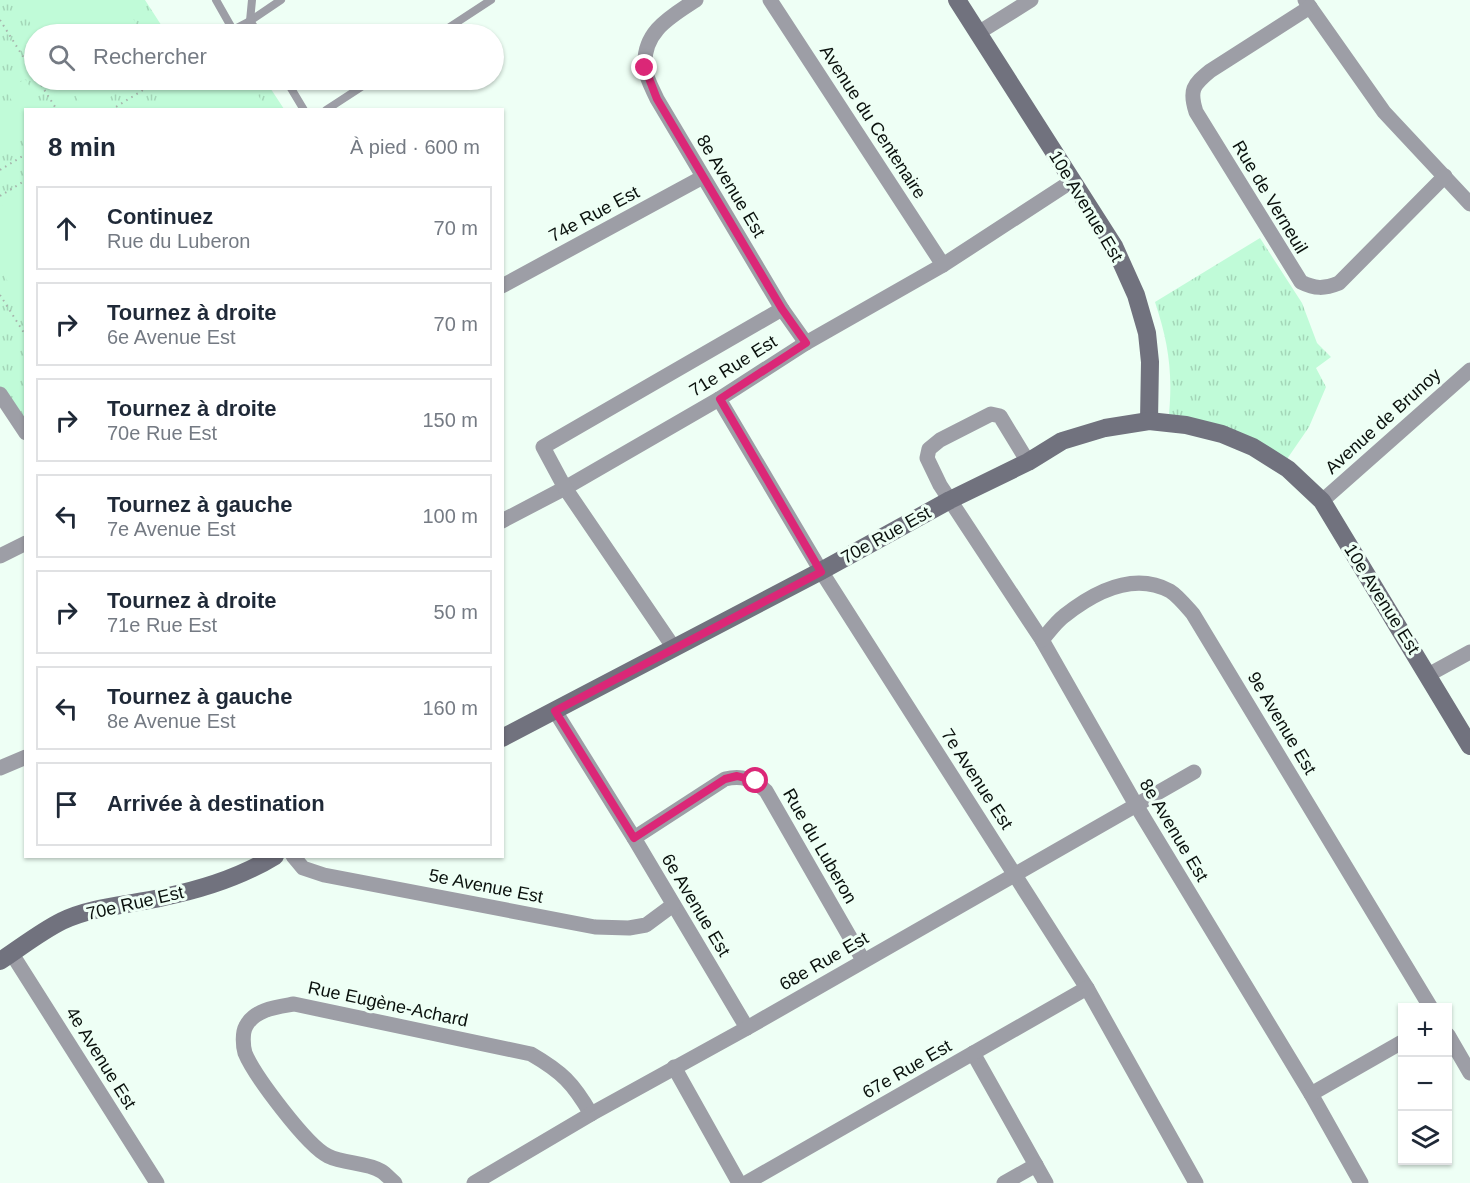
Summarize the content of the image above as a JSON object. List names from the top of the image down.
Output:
{
  "streets": {
    "street": [
      "Avenue du Centenaire",
      "8e Avenue Est",
      "Rue de Verneuil",
      "10e Avenue Est",
      "74e Rue Est",
      "71e Rue Est",
      "Avenue de Brunoy",
      "70e Rue Est",
      "9e Avenue Est",
      "7e Avenue Est",
      "Rue du Luberon",
      "5e Avenue Est",
      "6e Avenue Est",
      "68e Rue Est",
      "Rue Eugène-Achard",
      "4e Avenue Est",
      "67e Rue Est"
    ]
  },
  "crossings": [
    ["Avenue du Centenaire", "71e Rue Est"],
    ["8e Avenue Est", "74e Rue Est"],
    ["8e Avenue Est", "71e Rue Est"],
    ["8e Avenue Est", "70e Rue Est"],
    ["8e Avenue Est", "9e Avenue Est"],
    ["8e Avenue Est", "68e Rue Est"],
    ["10e Avenue Est", "71e Rue Est"],
    ["10e Avenue Est", "Avenue de Brunoy"],
    ["10e Avenue Est", "70e Rue Est"],
    ["71e Rue Est", "7e Avenue Est"],
    ["70e Rue Est", "7e Avenue Est"],
    ["70e Rue Est", "6e Avenue Est"],
    ["70e Rue Est", "4e Avenue Est"],
    ["7e Avenue Est", "68e Rue Est"],
    ["7e Avenue Est", "67e Rue Est"],
    ["Rue du Luberon", "6e Avenue Est"],
    ["Rue du Luberon", "68e Rue Est"],
    ["5e Avenue Est", "6e Avenue Est"],
    ["6e Avenue Est", "68e Rue Est"],
    ["68e Rue Est", "Rue Eugène-Achard"]
  ],
  "page": {
    "search": "Rechercher",
    "heading": ["8 min", "À pied · 600 m"],
    "list": [
      ["Continuez", "Rue du Luberon", "70 m"],
      ["Tournez à droite", "6e Avenue Est", "70 m"],
      ["Tournez à droite", "70e Rue Est", "150 m"],
      ["Tournez à gauche", "7e Avenue Est", "100 m"],
      ["Tournez à droite", "71e Rue Est", "50 m"],
      ["Tournez à gauche", "8e Avenue Est", "160 m"],
      "Arrivée à destination"
    ],
    "map_buttons": ["+", "−"]
  }
}
